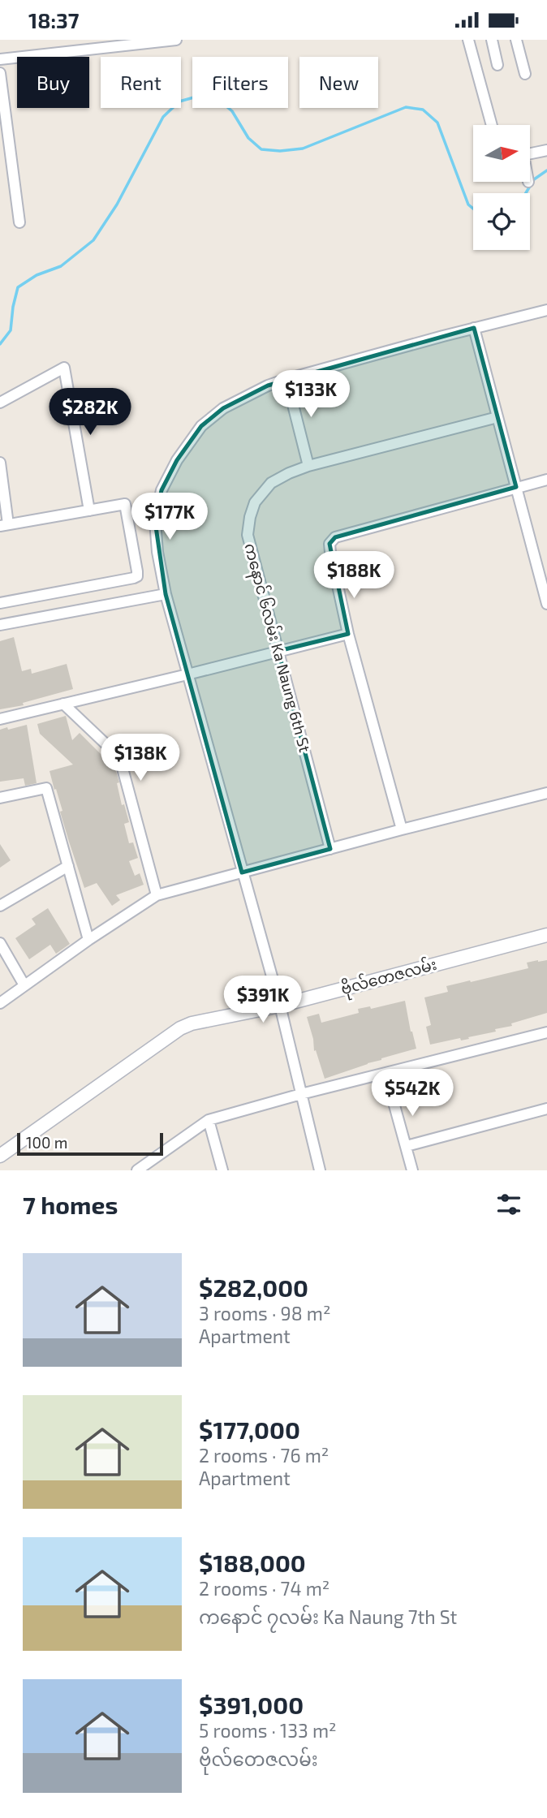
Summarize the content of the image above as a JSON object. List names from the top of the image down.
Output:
{
  "streets": {
    "main road": ["ဗိုလ်တေဇလမ်း"],
    "street": ["ကနောင် ၆လမ်း Ka Naung 6th St"]
  },
  "scale_bar": "100 m",
  "north": "right",
  "page": {
    "status": "18:37",
    "chip": [
      "Buy",
      "Rent",
      "Filters",
      "New"
    ],
    "price": [
      "$133K",
      "$282K",
      "$177K",
      "$188K",
      "$138K",
      "$391K",
      "$542K"
    ],
    "scale": "100 m",
    "heading": "7 homes",
    "list": [
      {
        "name": "$282,000",
        "note": "3 rooms · 98 m² · Apartment"
      },
      {
        "name": "$177,000",
        "note": "2 rooms · 76 m² · Apartment"
      },
      {
        "name": "$188,000",
        "note": "2 rooms · 74 m² · ကနောင် ၇လမ်း Ka Naung 7th St"
      },
      {
        "name": "$391,000",
        "note": "5 rooms · 133 m² · ဗိုလ်တေဇလမ်း"
      }
    ]
  }
}
